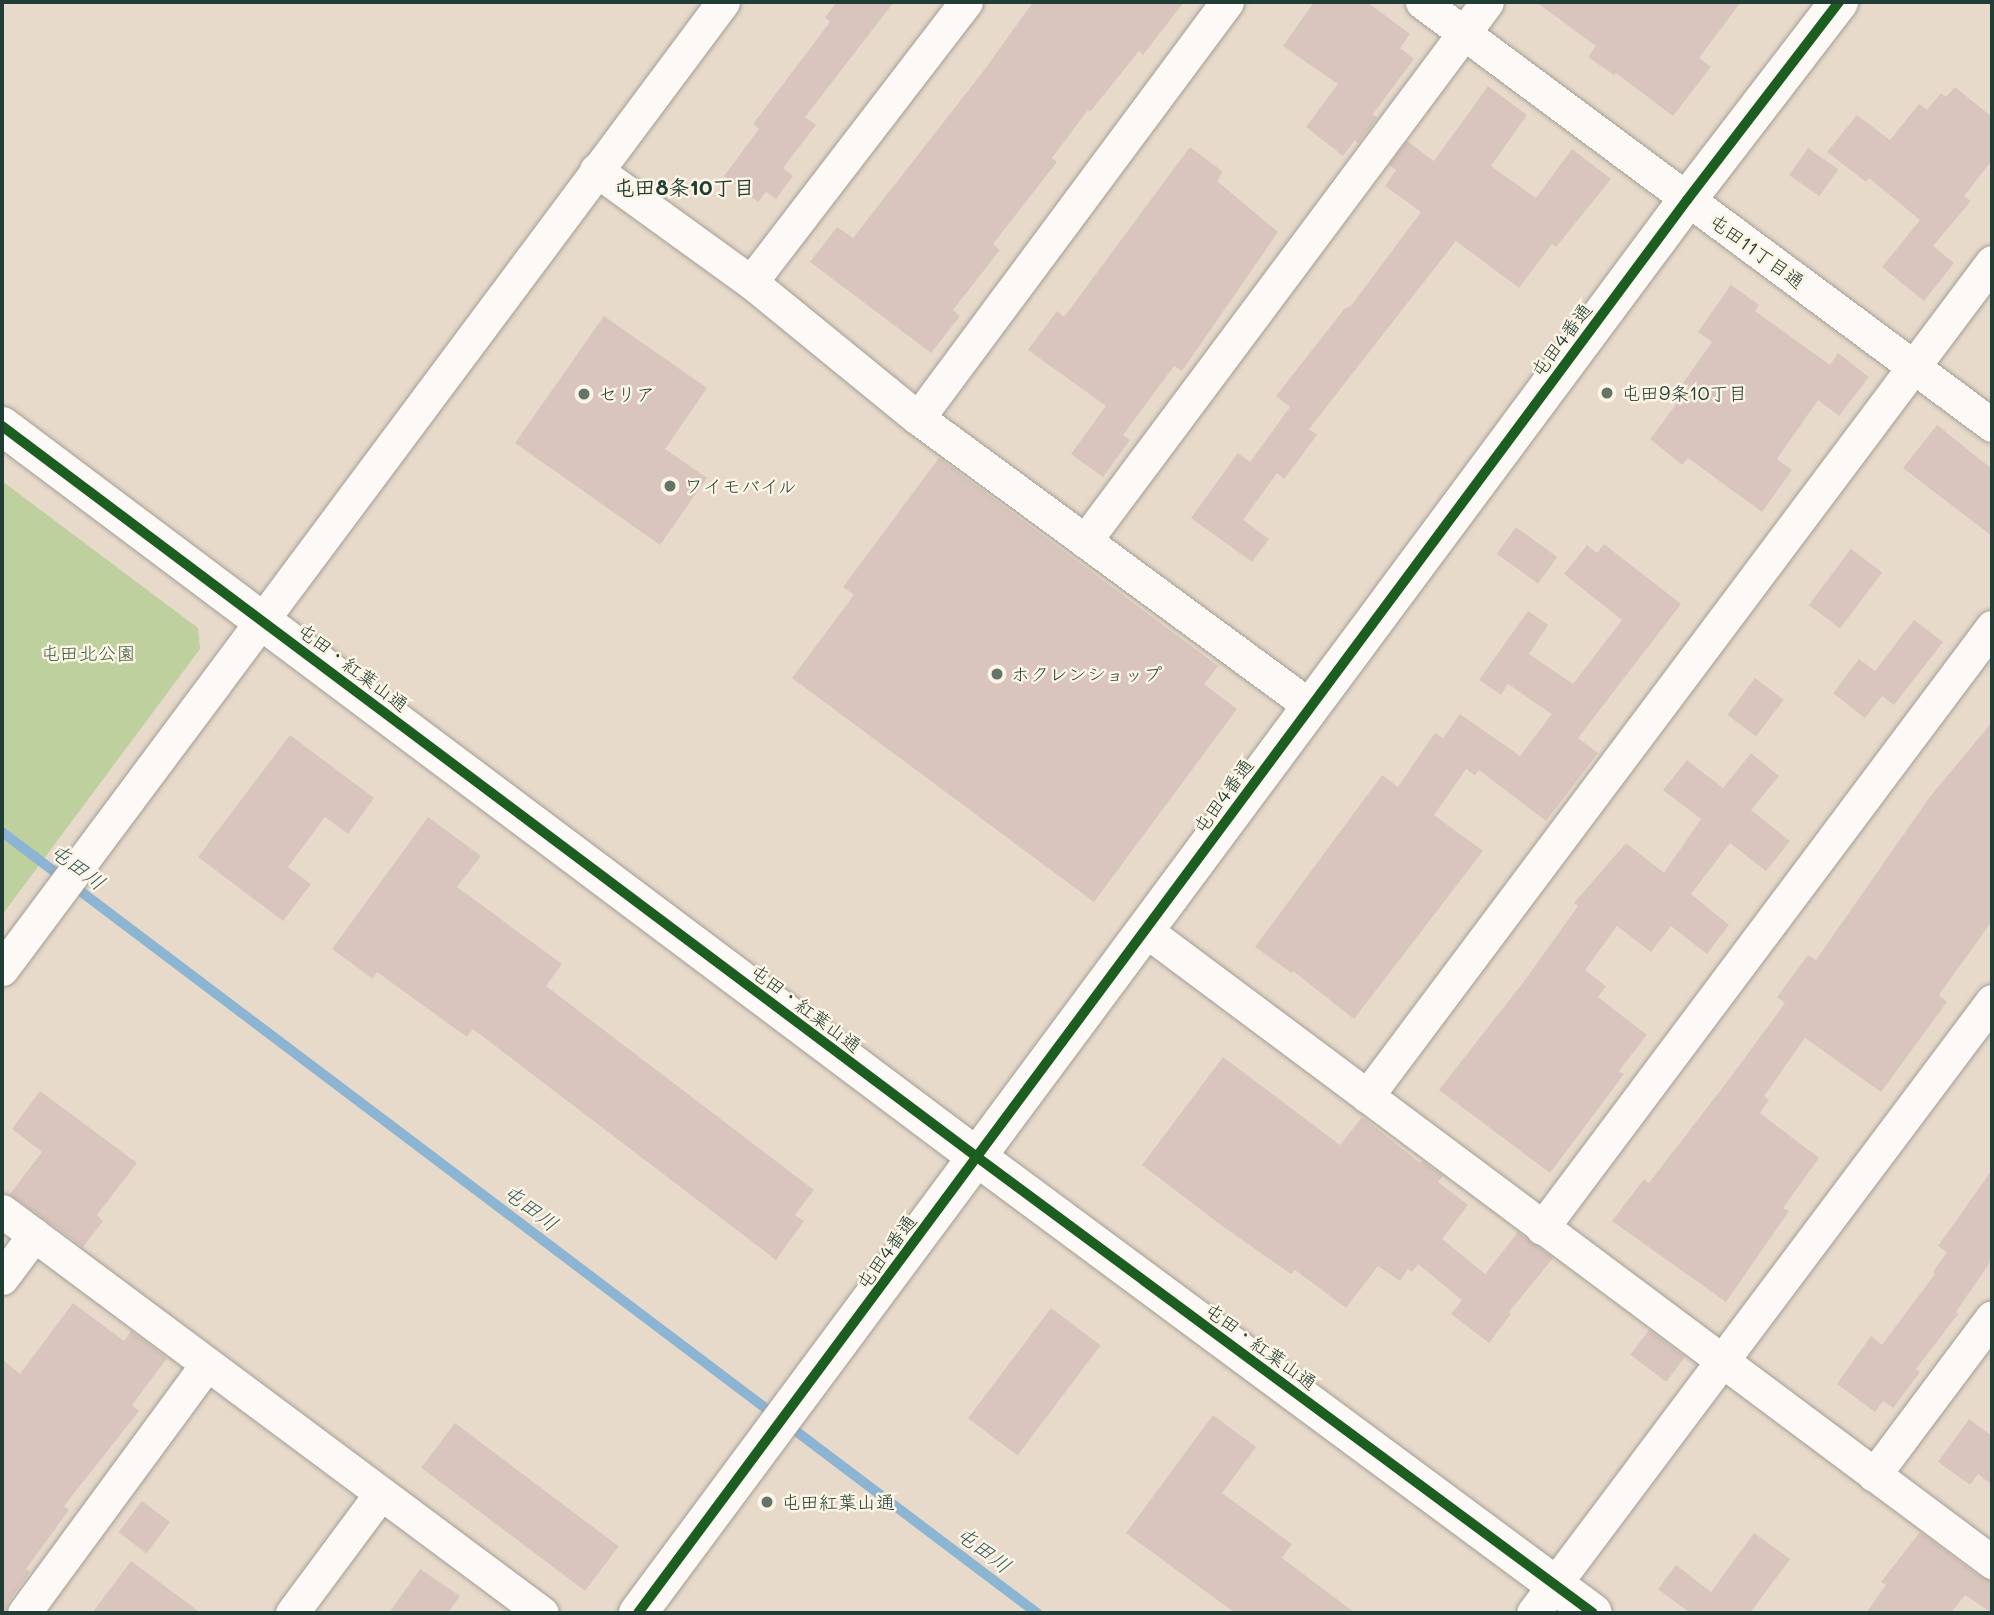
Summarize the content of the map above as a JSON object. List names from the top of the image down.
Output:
{
  "streets": {
    "street": ["屯田11丁目通", "屯田4番通", "屯田・紅葉山通"]
  },
  "crossings": [
    ["屯田11丁目通", "屯田4番通"],
    ["屯田4番通", "屯田・紅葉山通"]
  ],
  "districts": ["屯田8条10丁目"],
  "water": ["屯田川"],
  "parks": ["屯田北公園"],
  "places": [
    "屯田9条10丁目",
    "セリア",
    "ワイモバイル",
    "ホクレンショップ",
    "屯田紅葉山通"
  ]
}
